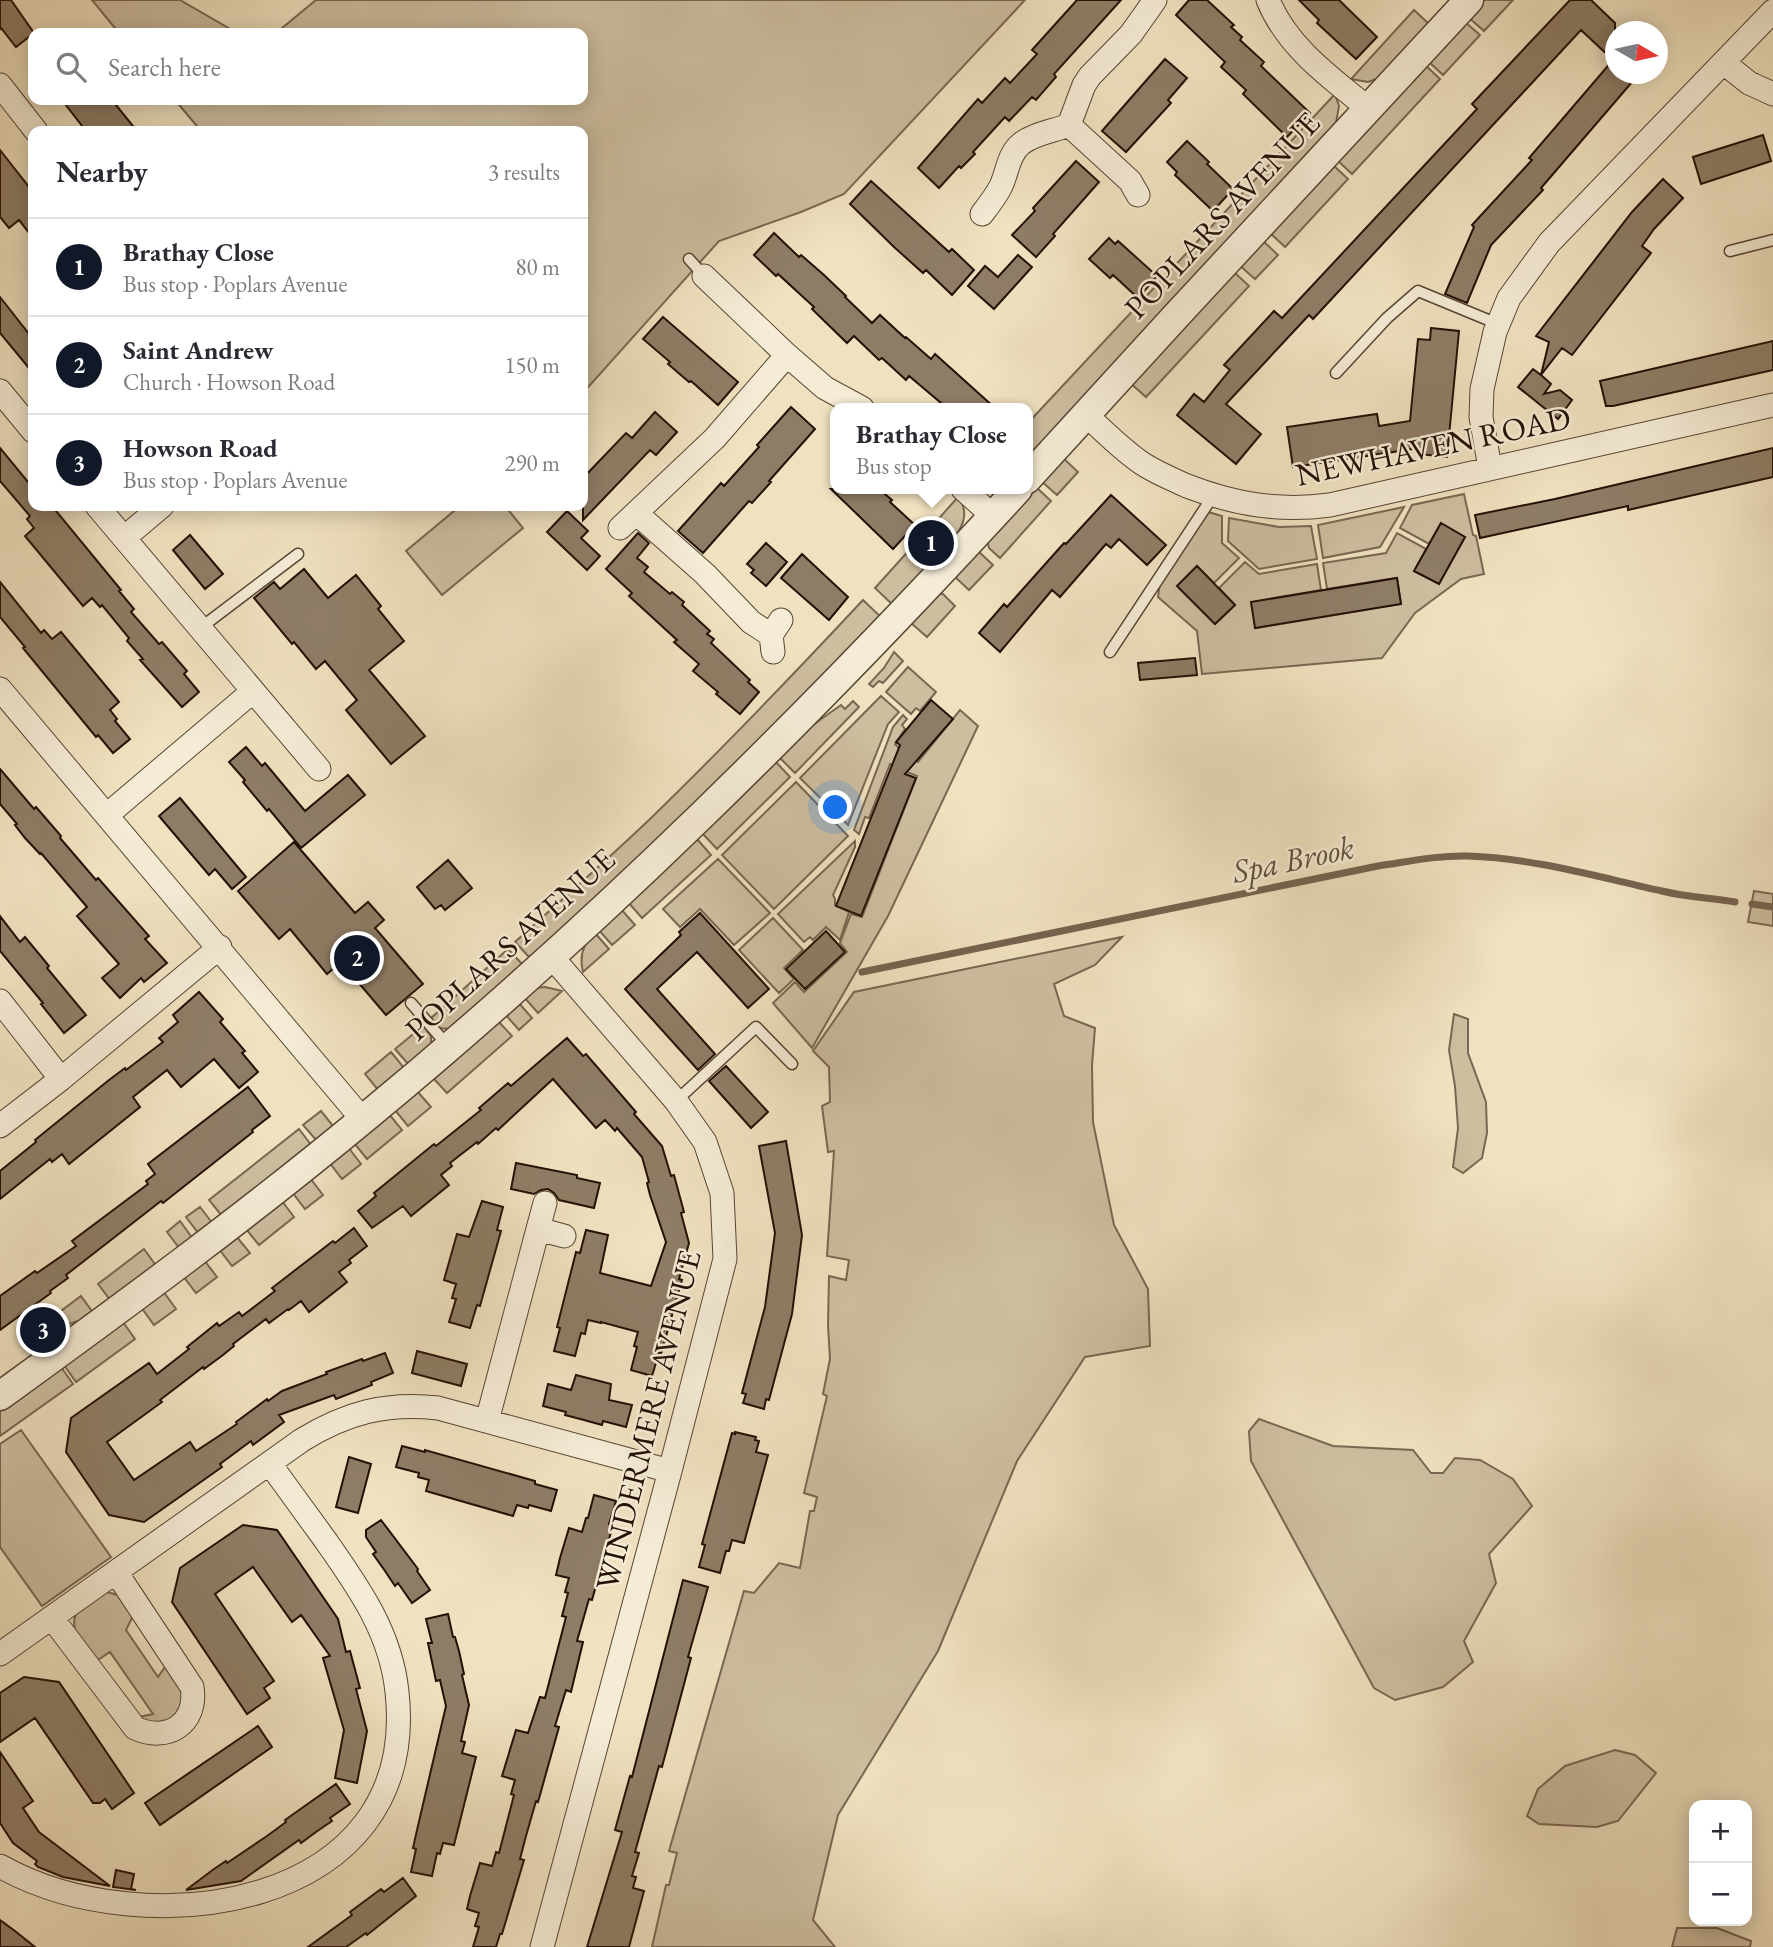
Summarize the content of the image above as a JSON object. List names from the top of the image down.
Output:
{
  "streets": {
    "street": ["POPLARS AVENUE", "NEWHAVEN ROAD", "WINDERMERE AVENUE"]
  },
  "crossings": [
    ["POPLARS AVENUE", "NEWHAVEN ROAD"],
    ["POPLARS AVENUE", "WINDERMERE AVENUE"]
  ],
  "water": ["Spa Brook"],
  "north": "right",
  "page": {
    "search": "Search here",
    "heading": ["Nearby", "3 results"],
    "list": [
      {
        "mark": "1",
        "name": "Brathay Close",
        "note": "Bus stop · Poplars Avenue",
        "value": "80 m"
      },
      {
        "mark": "2",
        "name": "Saint Andrew",
        "note": "Church · Howson Road",
        "value": "150 m"
      },
      {
        "mark": "3",
        "name": "Howson Road",
        "note": "Bus stop · Poplars Avenue",
        "value": "290 m"
      }
    ],
    "popup": ["Brathay Close", "Bus stop"],
    "pins": ["1", "2", "3"],
    "map_buttons": ["+", "−"]
  }
}
